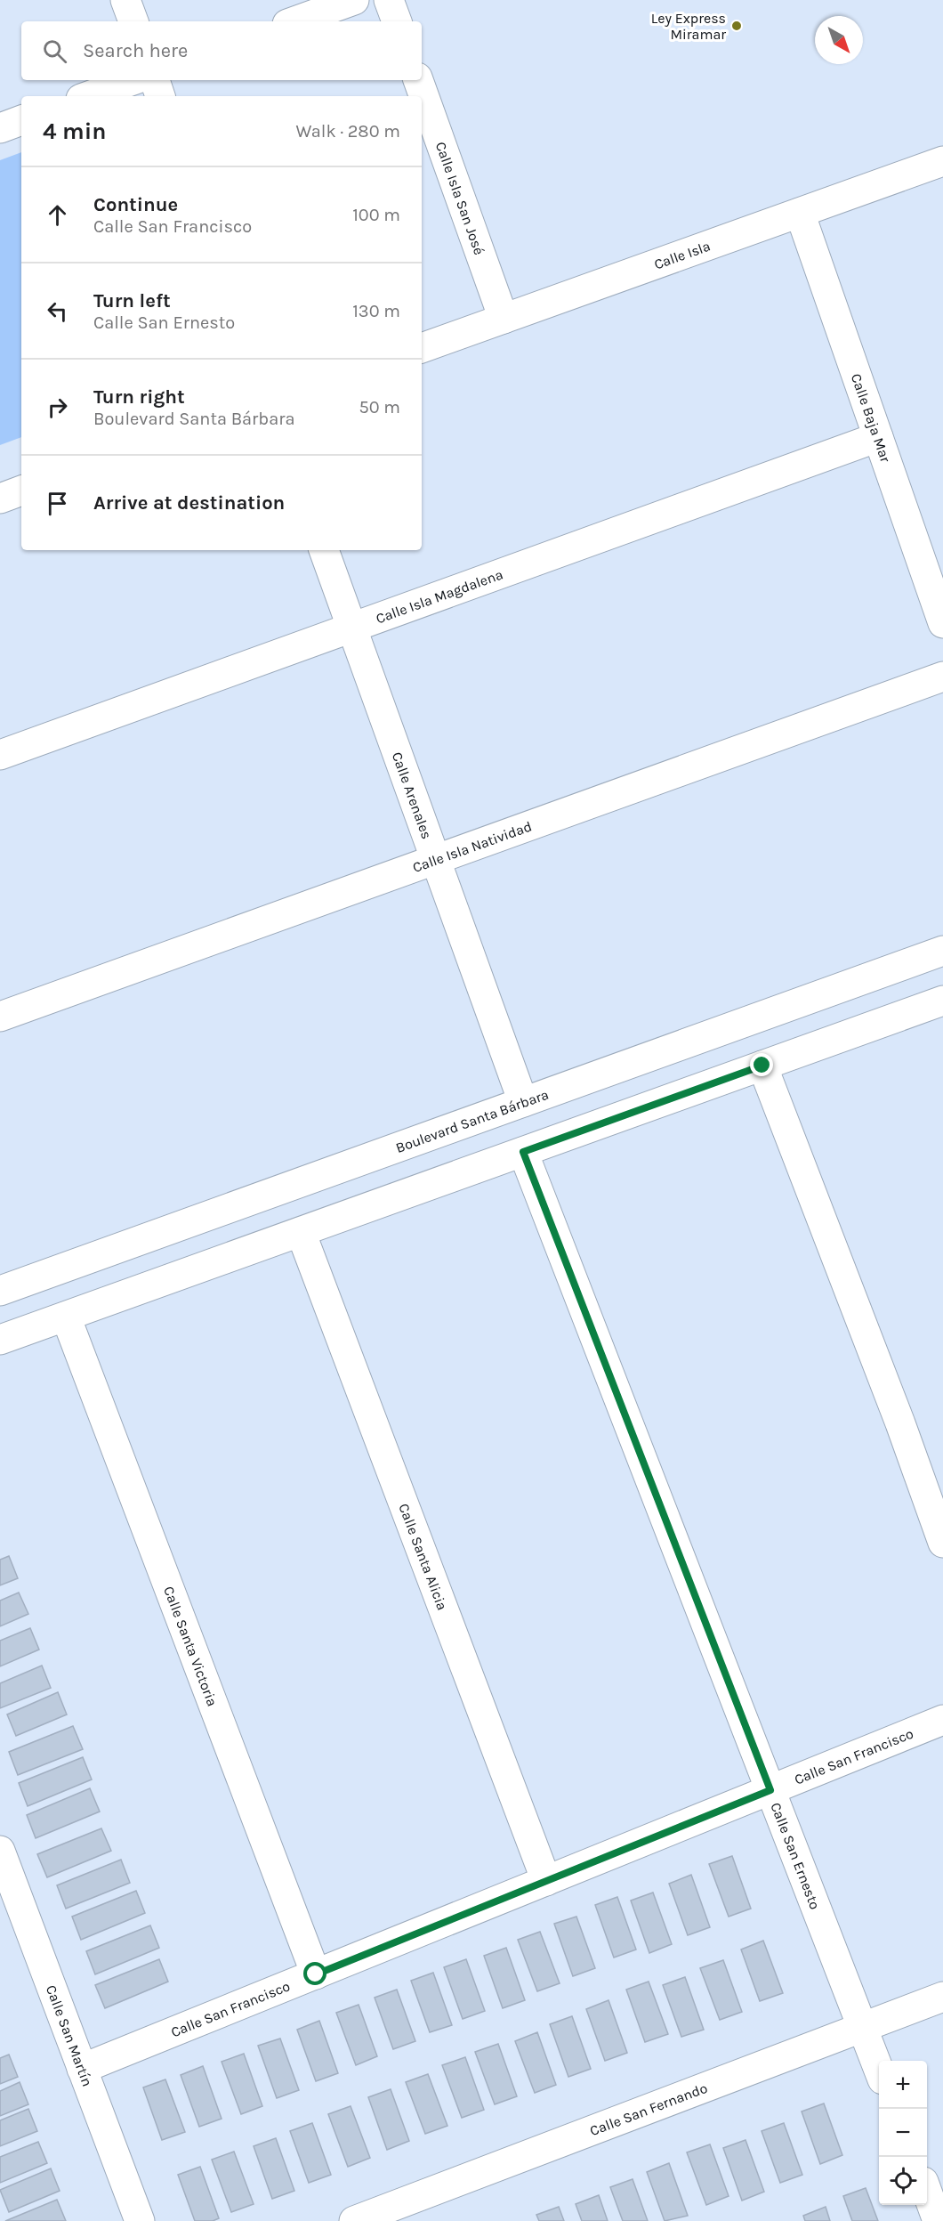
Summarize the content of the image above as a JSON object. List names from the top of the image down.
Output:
{
  "streets": {
    "street": [
      "Calle Isla San José",
      "Calle Isla",
      "Calle Baja Mar",
      "Calle Isla Magdalena",
      "Calle Arenales",
      "Calle Isla Natividad",
      "Boulevard Santa Bárbara",
      "Calle Santa Alicia",
      "Calle Santa Victoria",
      "Calle San Francisco",
      "Calle San Ernesto",
      "Calle San Martín",
      "Calle San Fernando"
    ]
  },
  "crossings": [
    ["Calle Isla San José", "Calle Isla"],
    ["Calle Isla", "Calle Baja Mar"],
    ["Calle Baja Mar", "Calle Isla Magdalena"],
    ["Calle Isla Magdalena", "Calle Arenales"],
    ["Calle Arenales", "Calle Isla Natividad"],
    ["Calle Arenales", "Boulevard Santa Bárbara"],
    ["Calle Santa Alicia", "Calle San Francisco"],
    ["Calle Santa Victoria", "Calle San Francisco"],
    ["Calle San Francisco", "Calle San Ernesto"],
    ["Calle San Francisco", "Calle San Martín"],
    ["Calle San Ernesto", "Calle San Fernando"]
  ],
  "places": ["Ley Express Miramar"],
  "north": "bottom right",
  "page": {
    "search": "Search here",
    "heading": ["4 min", "Walk · 280 m"],
    "list": [
      ["Continue", "Calle San Francisco", "100 m"],
      ["Turn left", "Calle San Ernesto", "130 m"],
      ["Turn right", "Boulevard Santa Bárbara", "50 m"],
      "Arrive at destination"
    ],
    "map_buttons": ["+", "−"]
  }
}
